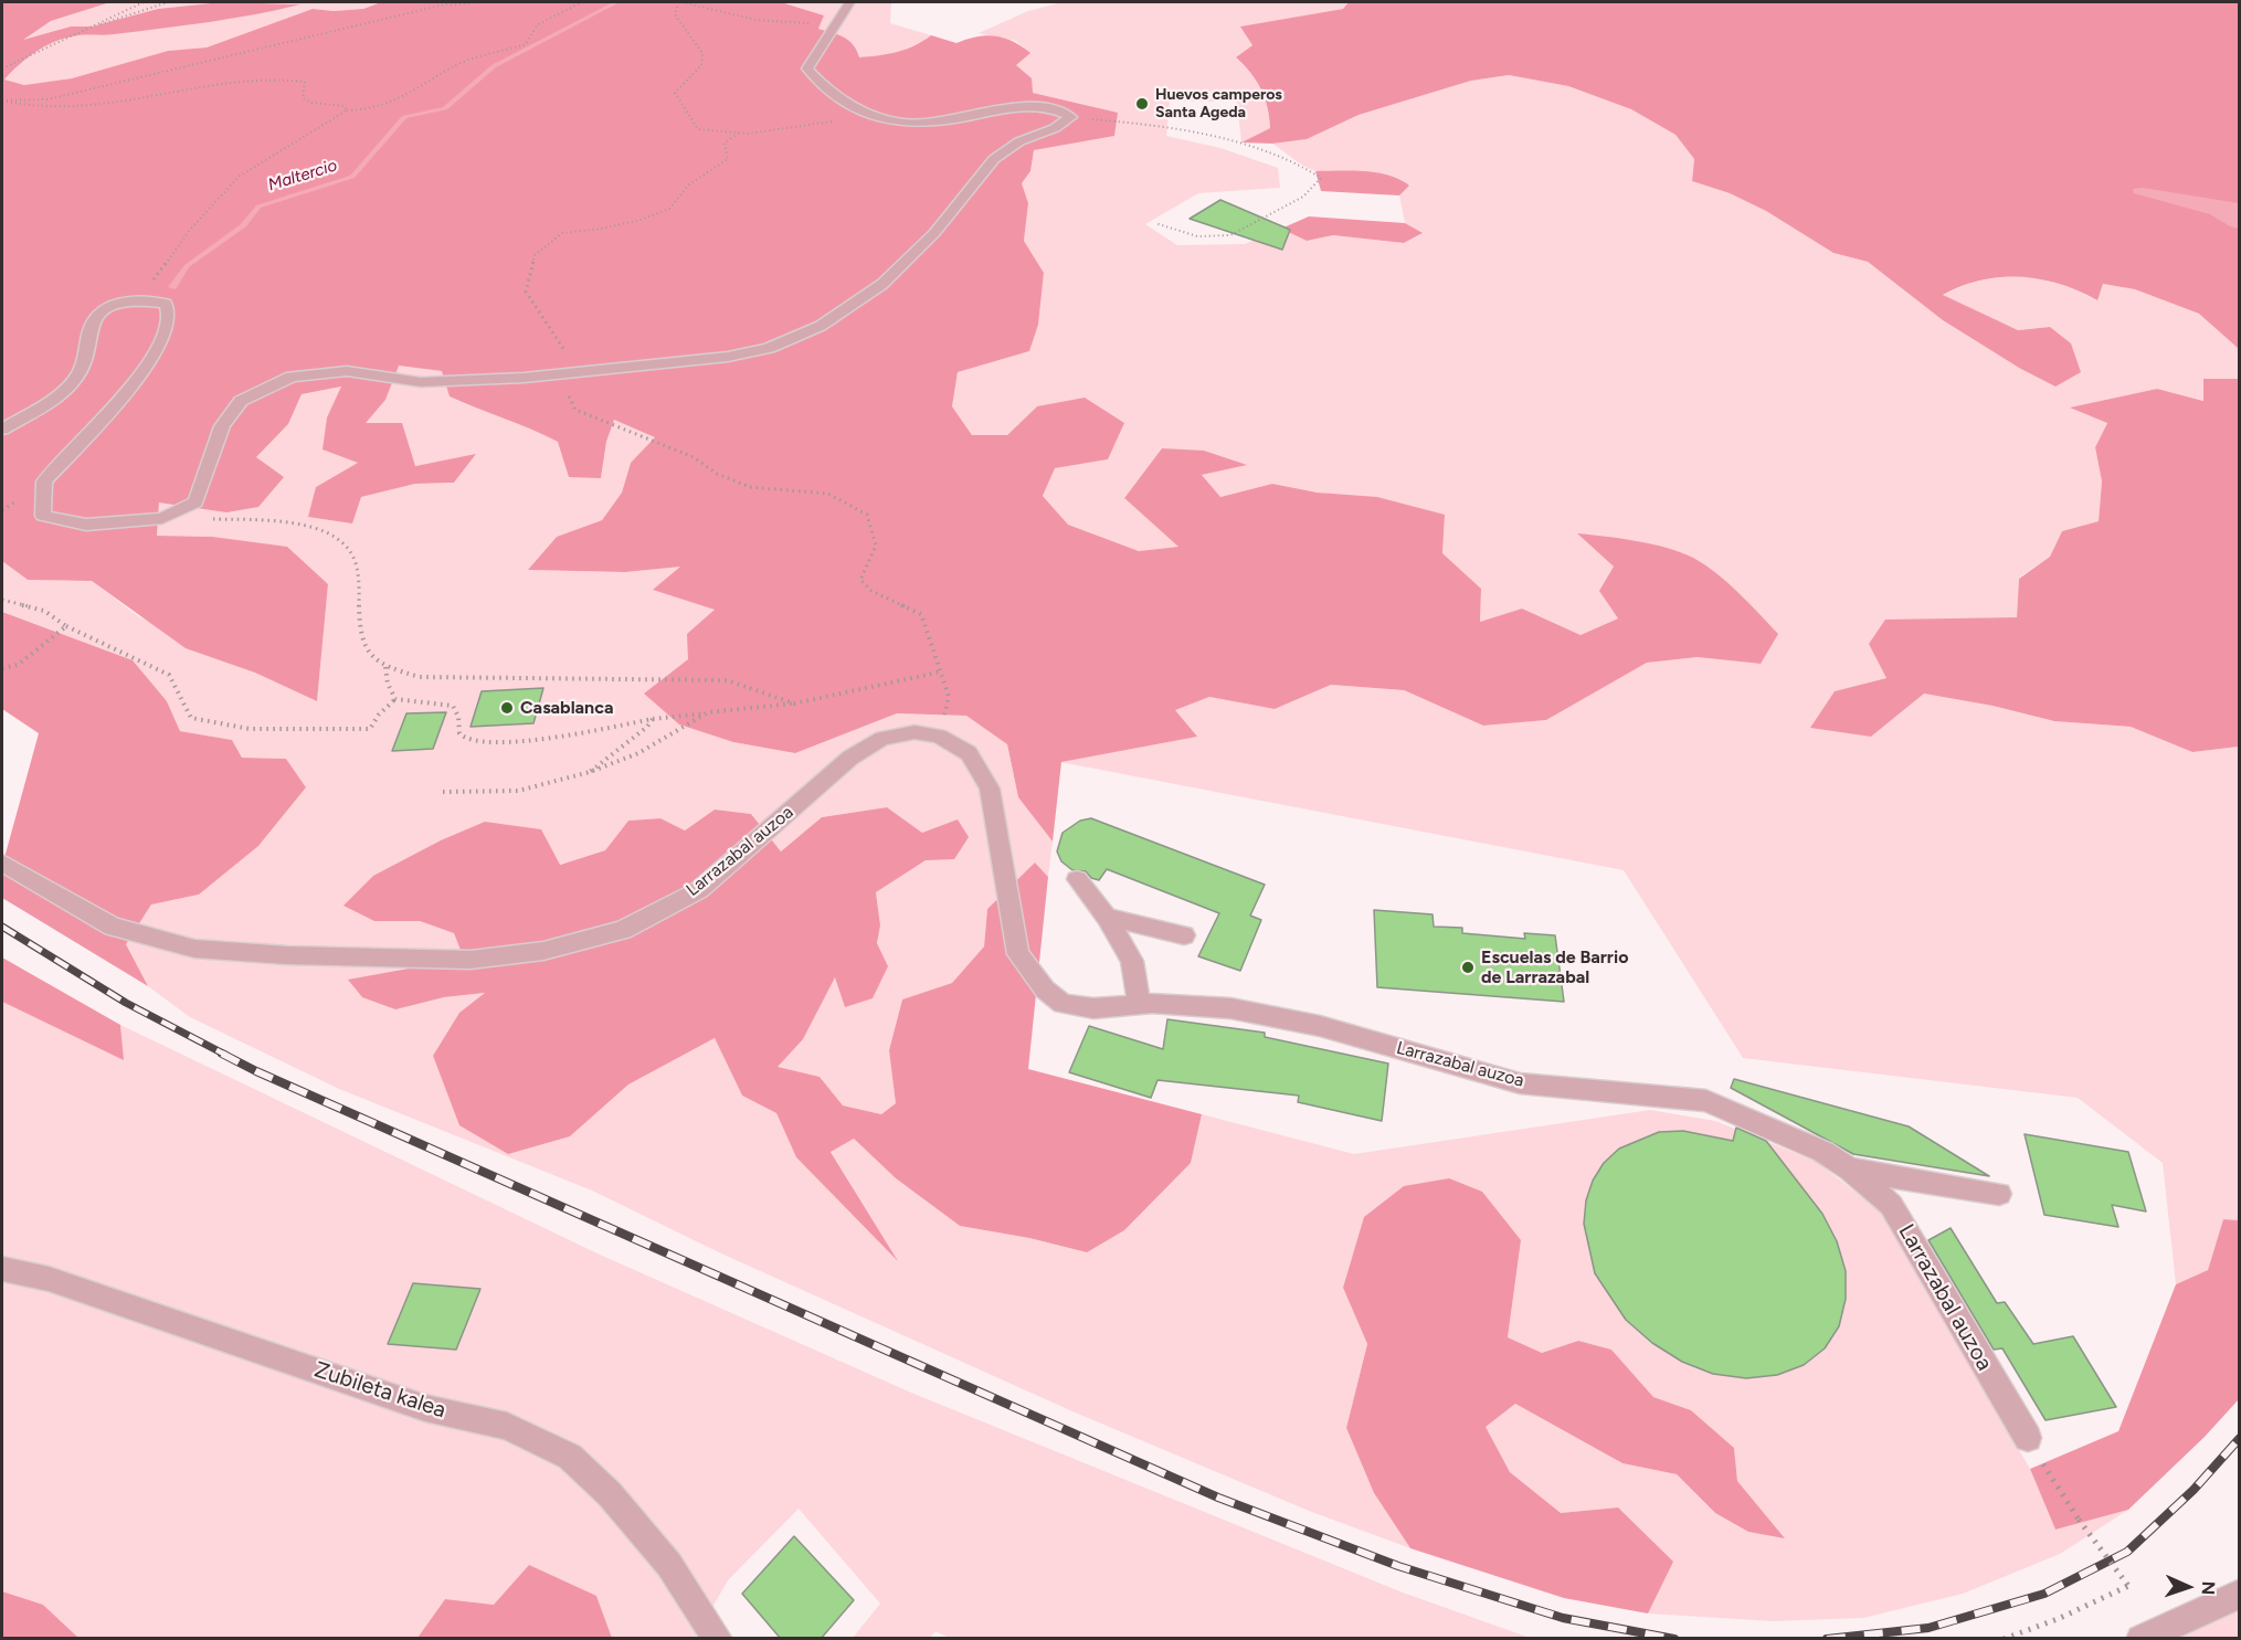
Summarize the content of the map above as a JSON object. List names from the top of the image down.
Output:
{
  "streets": {
    "street": ["Larrazabal auzoa", "Zubileta kalea"]
  },
  "water": ["Maltercio"],
  "places": ["Huevos camperos Santa Ageda", "Casablanca", "Escuelas de Barrio de Larrazabal"],
  "north": "right"
}
